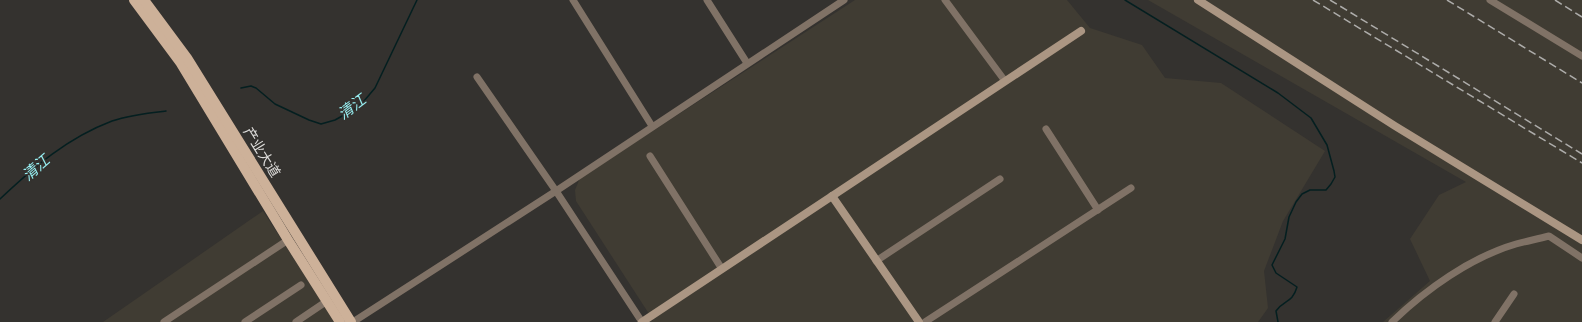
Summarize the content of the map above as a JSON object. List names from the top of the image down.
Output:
{
  "streets": {
    "main road": ["产业大道"]
  },
  "water": ["清江"]
}
